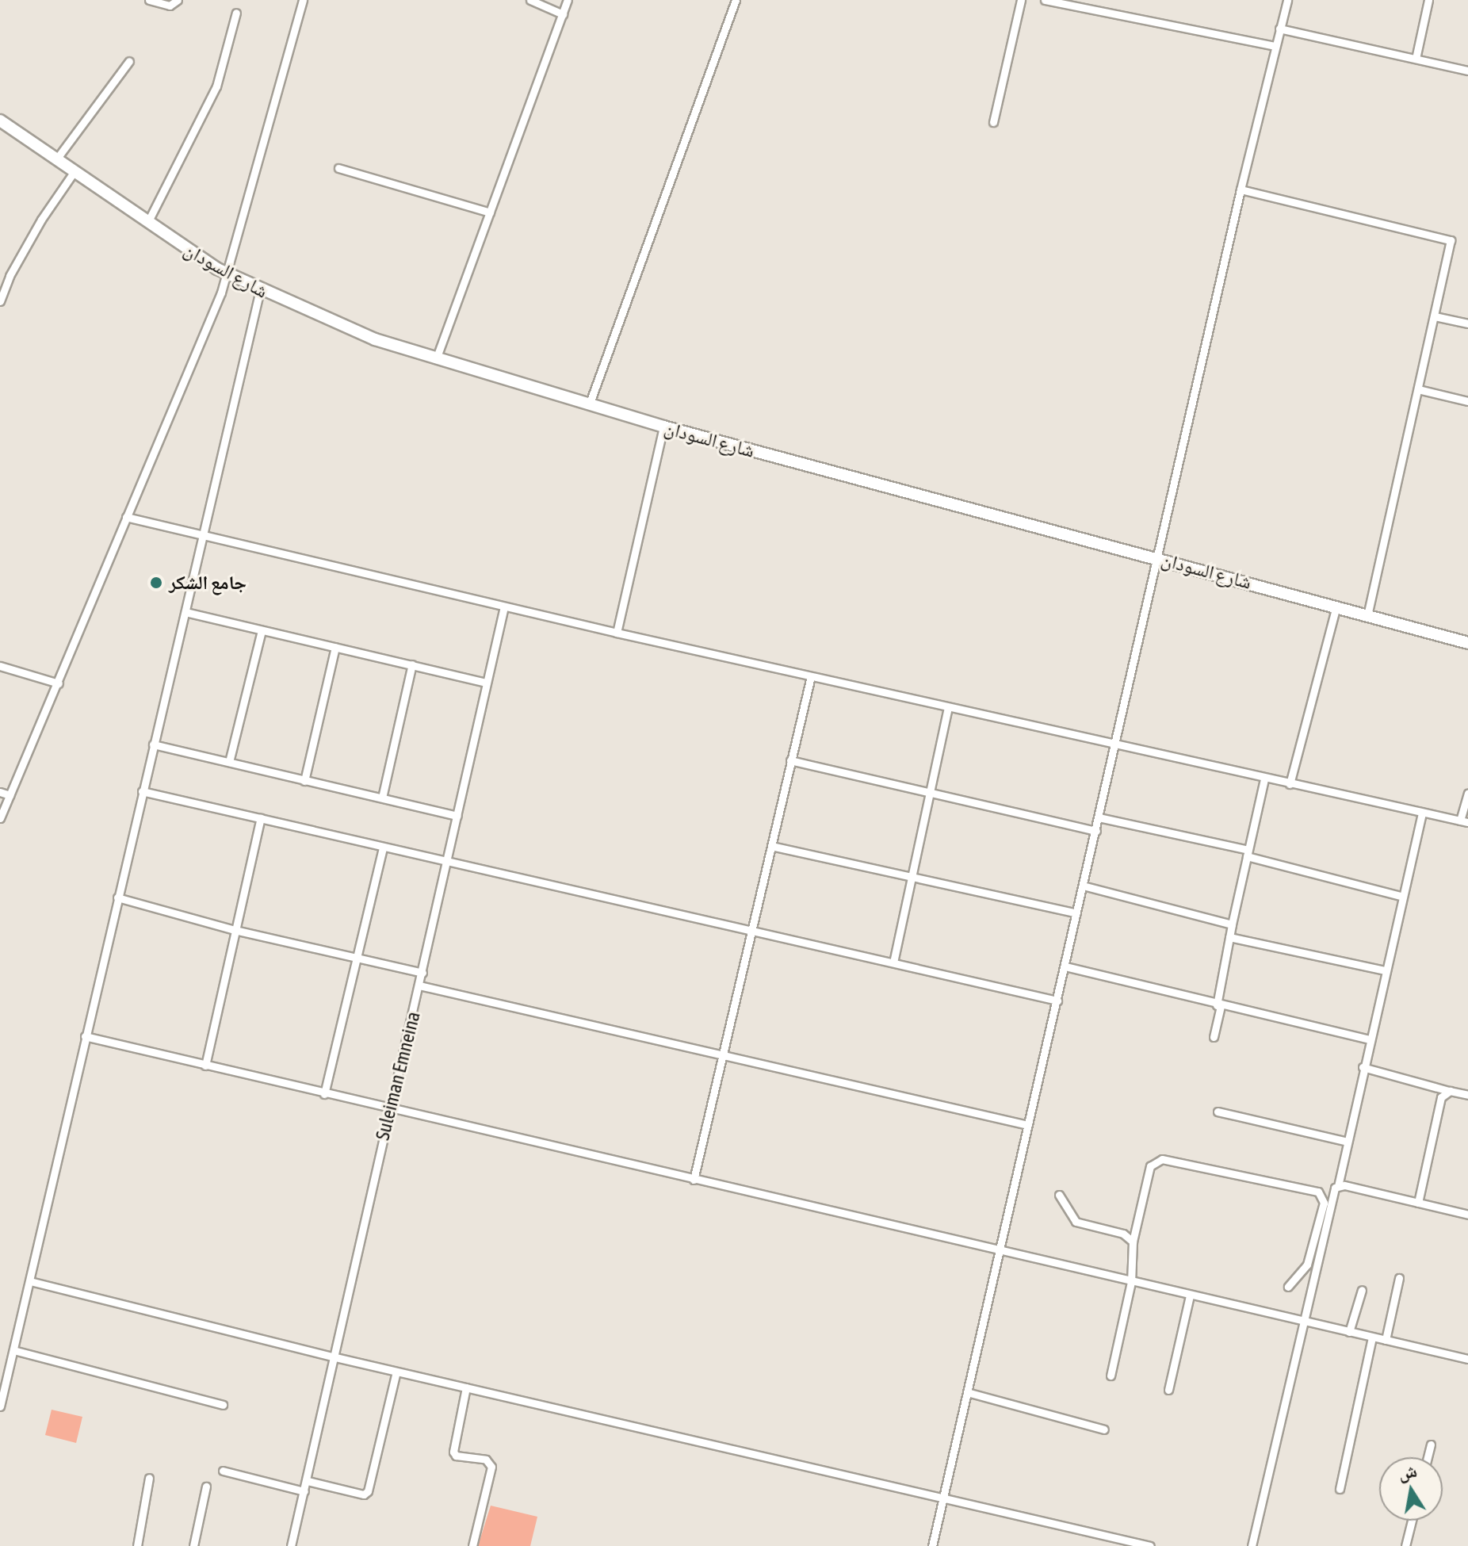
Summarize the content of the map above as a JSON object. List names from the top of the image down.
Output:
{
  "streets": {
    "main road": ["شارع السودان"],
    "street": ["Suleiman Emneina"]
  },
  "places": ["جامع الشكر"],
  "north": "top"
}
